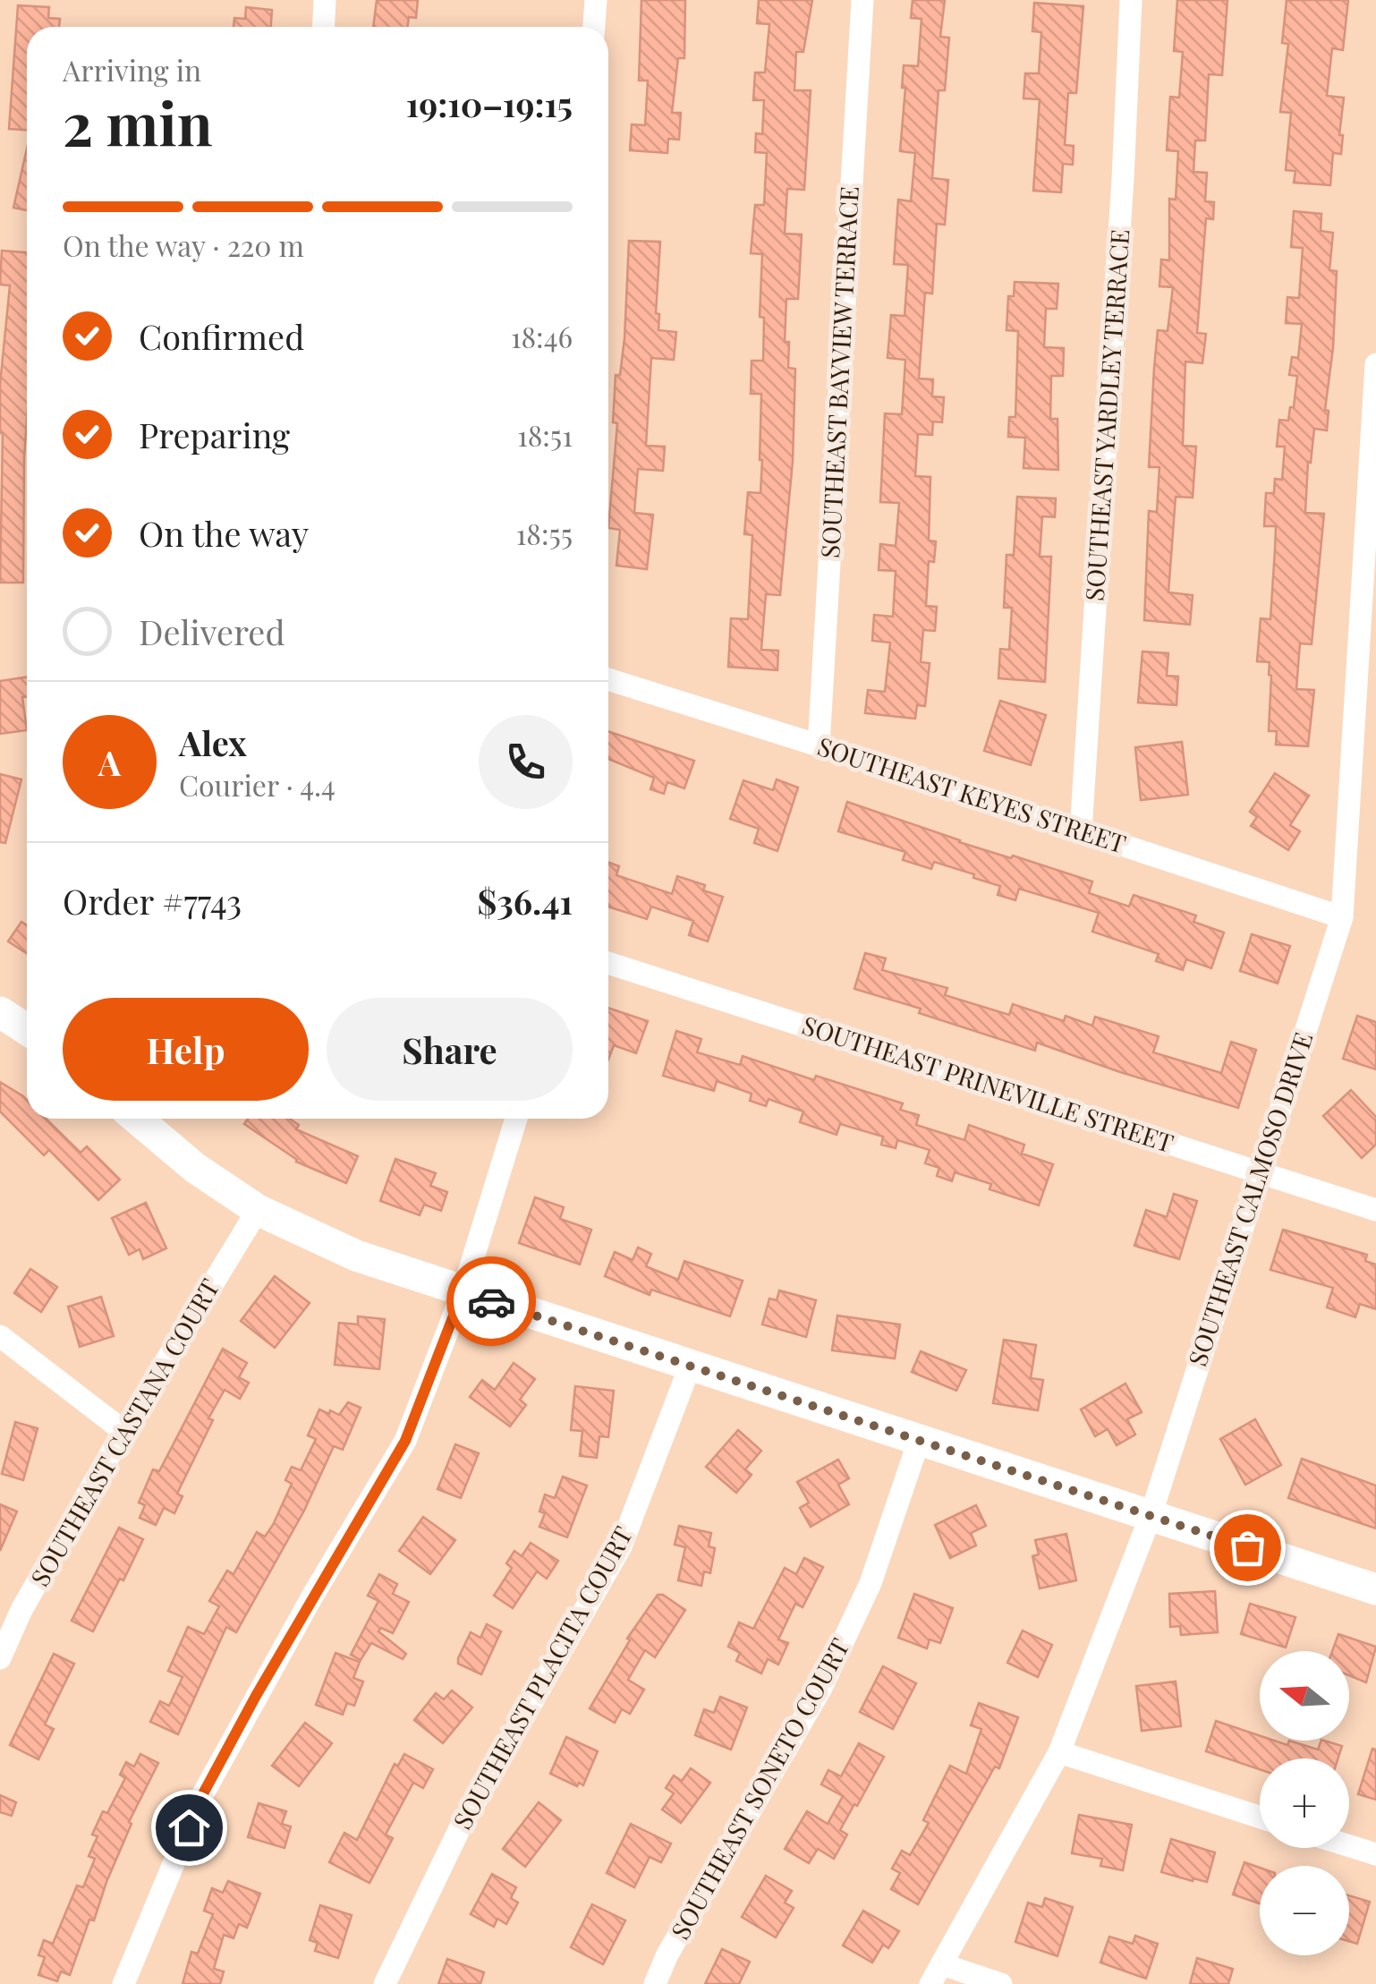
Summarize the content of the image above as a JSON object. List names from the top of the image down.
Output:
{
  "streets": {
    "street": [
      "SOUTHEAST BAYVIEW TERRACE",
      "SOUTHEAST YARDLEY TERRACE",
      "SOUTHEAST KEYES STREET",
      "SOUTHEAST PRINEVILLE STREET",
      "SOUTHEAST CALMOSO DRIVE",
      "SOUTHEAST CASTANA COURT",
      "SOUTHEAST PLACITA COURT",
      "SOUTHEAST SONETO COURT"
    ]
  },
  "crossings": [
    ["SOUTHEAST BAYVIEW TERRACE", "SOUTHEAST KEYES STREET"],
    ["SOUTHEAST YARDLEY TERRACE", "SOUTHEAST KEYES STREET"],
    ["SOUTHEAST KEYES STREET", "SOUTHEAST CALMOSO DRIVE"],
    ["SOUTHEAST PRINEVILLE STREET", "SOUTHEAST CALMOSO DRIVE"]
  ],
  "north": "left",
  "page": {
    "heading": ["2 min", "Arriving in", "19:10–19:15"],
    "panel": [
      "Alex",
      "Courier · 4.4",
      "Order #7743",
      "$36.41"
    ],
    "bar": "On the way · 220 m",
    "list": [
      ["Confirmed", "18:46"],
      ["Preparing", "18:51"],
      ["On the way", "18:55"],
      "Delivered"
    ],
    "round": "A",
    "buttons": ["Help", "Share"],
    "map_buttons": ["+", "−"]
  }
}
